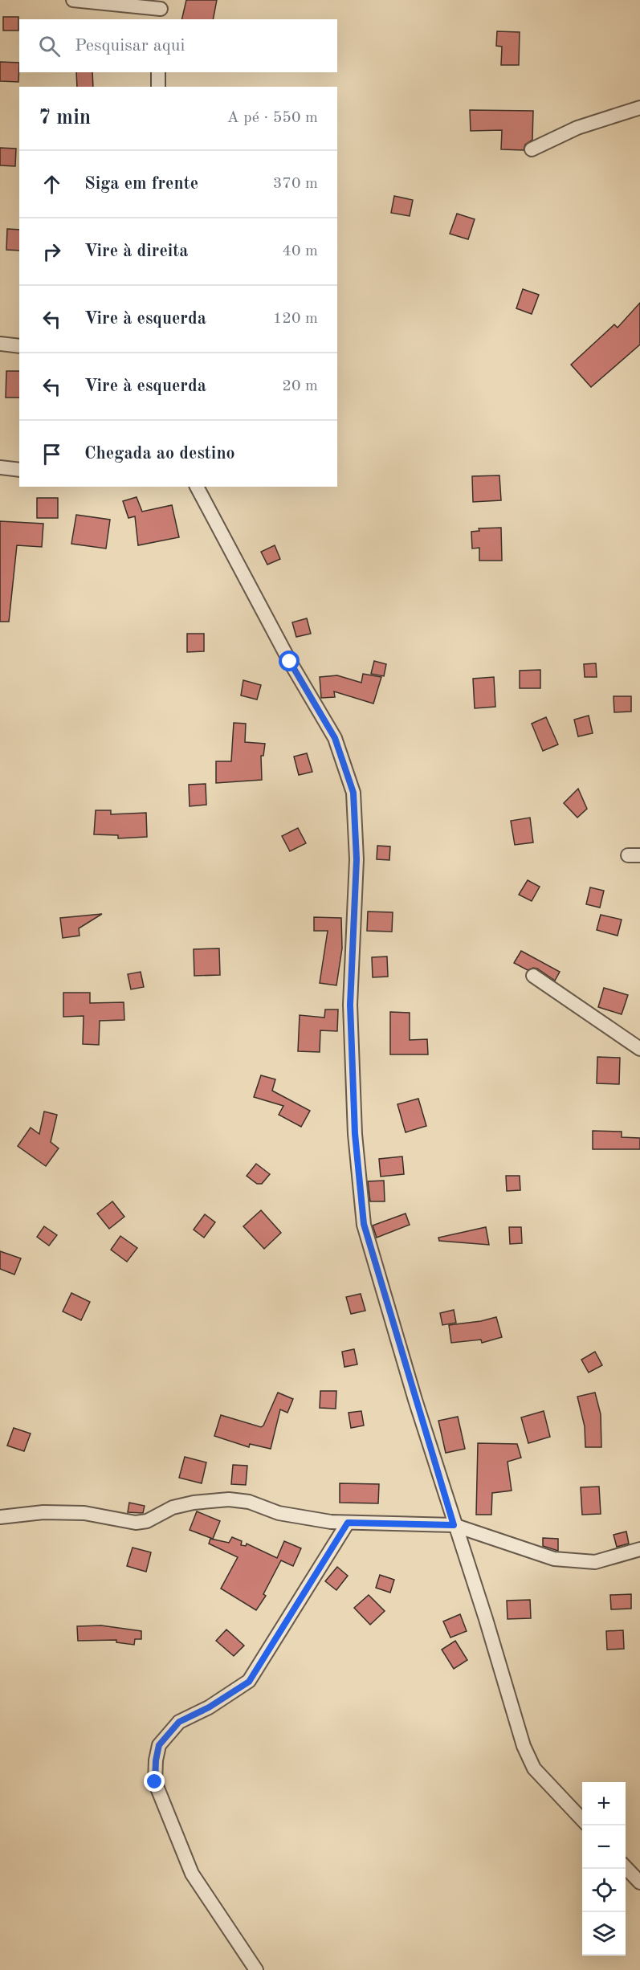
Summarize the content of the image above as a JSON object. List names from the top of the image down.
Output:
{
  "page": {
    "search": "Pesquisar aqui",
    "heading": ["7 min", "A pé · 550 m"],
    "list": [
      ["Siga em frente", "370 m"],
      ["Vire à direita", "40 m"],
      ["Vire à esquerda", "120 m"],
      ["Vire à esquerda", "20 m"],
      "Chegada ao destino"
    ],
    "map_buttons": ["+", "−"]
  }
}
